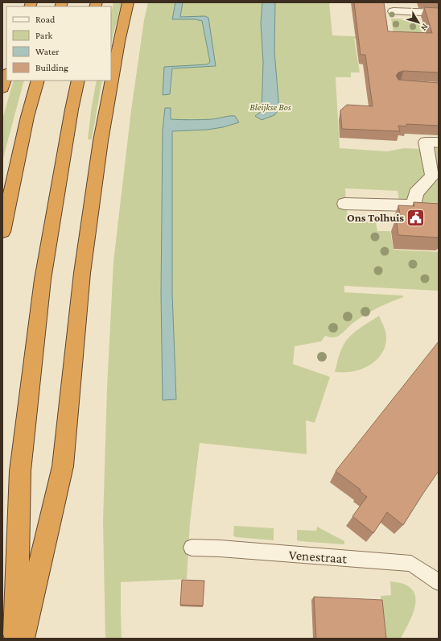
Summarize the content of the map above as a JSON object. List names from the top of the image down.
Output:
{
  "streets": {
    "lane": ["Venestraat"]
  },
  "parks": ["Bleijkse Bos"],
  "places": {
    "public building": ["Ons Tolhuis"]
  },
  "legend": [
    "Road",
    "Park",
    "Water",
    "Building"
  ],
  "north": "bottom right"
}
